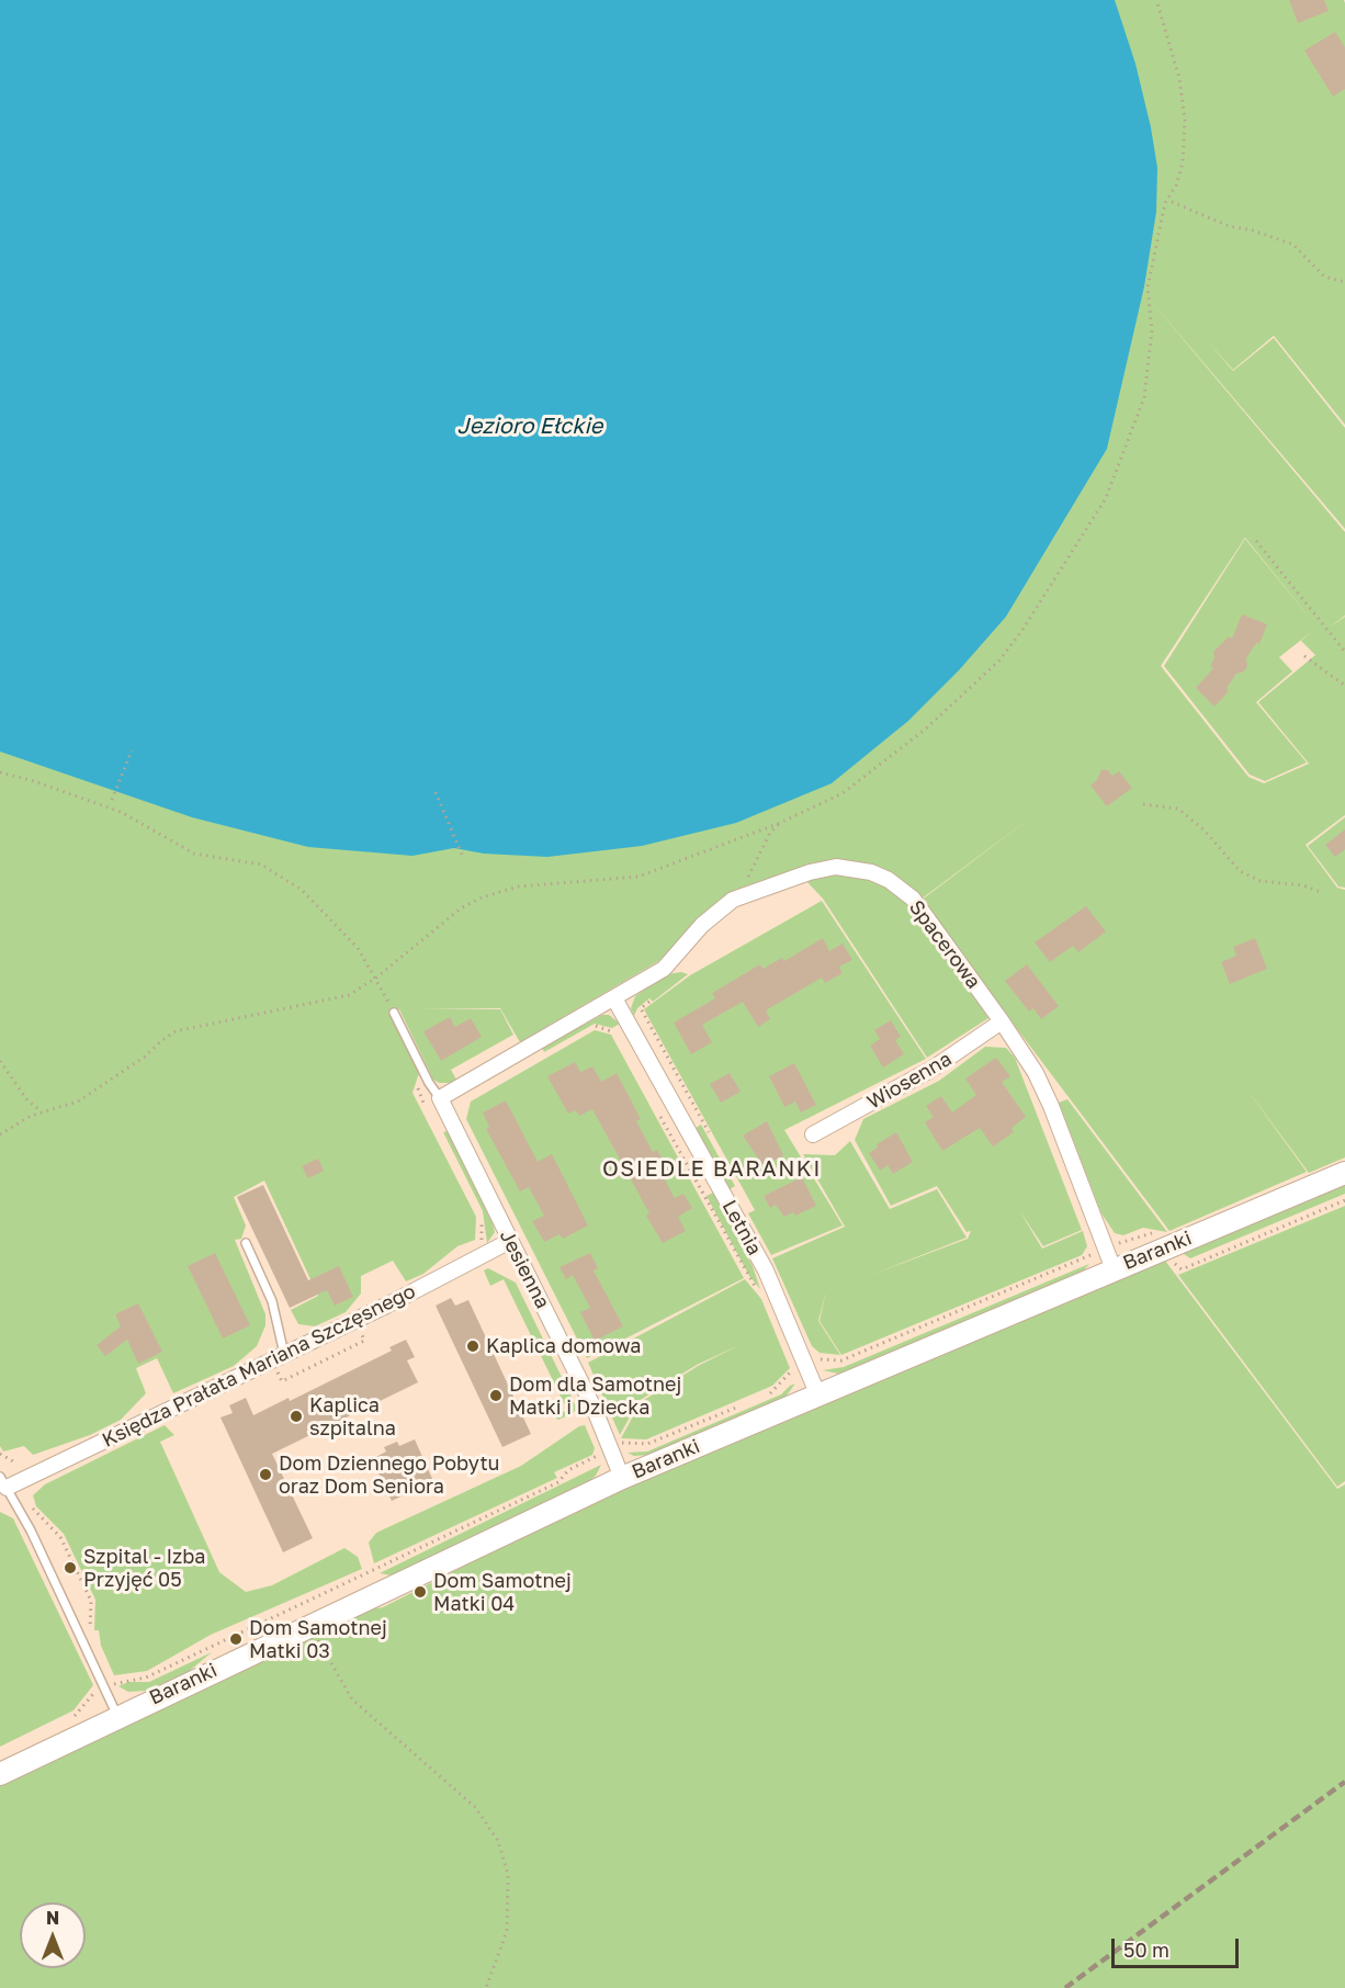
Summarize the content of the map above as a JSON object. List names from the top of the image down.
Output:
{
  "streets": {
    "street": [
      "Spacerowa",
      "Wiosenna",
      "Letnia",
      "Baranki",
      "Jesienna",
      "Księdza Prałata Mariana Szczęsnego"
    ]
  },
  "crossings": [
    ["Spacerowa", "Wiosenna"],
    ["Spacerowa", "Letnia"],
    ["Spacerowa", "Baranki"],
    ["Spacerowa", "Jesienna"],
    ["Letnia", "Baranki"],
    ["Baranki", "Jesienna"],
    ["Jesienna", "Księdza Prałata Mariana Szczęsnego"]
  ],
  "districts": ["OSIEDLE BARANKI"],
  "water": ["Jezioro Ełckie"],
  "places": [
    "Kaplica domowa",
    "Dom dla Samotnej Matki i Dziecka",
    "Kaplica szpitalna",
    "Dom Dziennego Pobytu oraz Dom Seniora",
    "Szpital - Izba Przyjęć 05",
    "Dom Samotnej Matki 04",
    "Dom Samotnej Matki 03"
  ],
  "scale_bar": "50 m",
  "north": "top"
}
